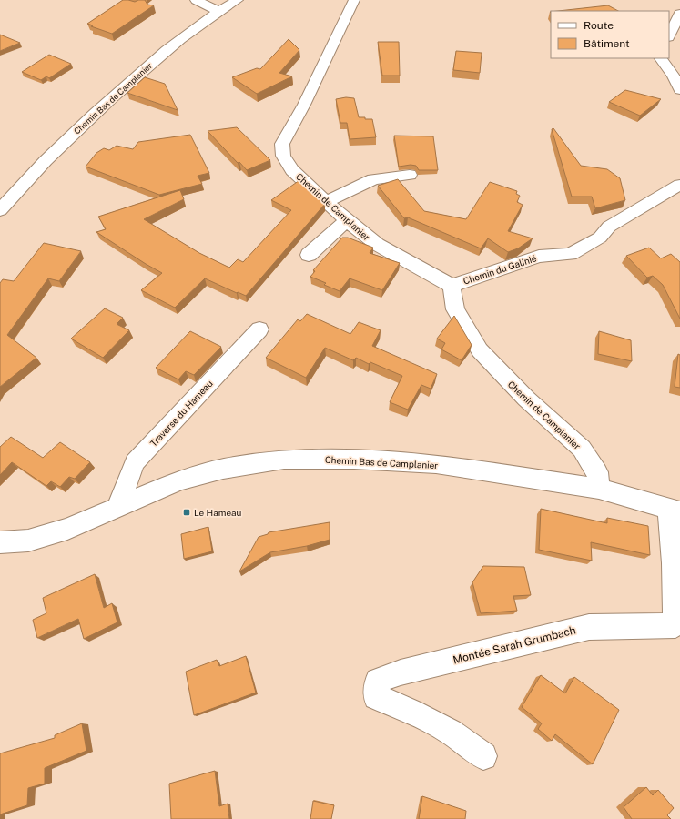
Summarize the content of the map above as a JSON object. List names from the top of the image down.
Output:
{
  "streets": {
    "street": [
      "Chemin Bas de Camplanier",
      "Chemin de Camplanier",
      "Chemin du Galinié",
      "Traverse du Hameau",
      "Montée Sarah Grumbach"
    ]
  },
  "crossings": [
    ["Chemin Bas de Camplanier", "Chemin de Camplanier"],
    ["Chemin Bas de Camplanier", "Traverse du Hameau"],
    ["Chemin de Camplanier", "Chemin du Galinié"]
  ],
  "places": {
    "transit": ["Le Hameau"]
  },
  "legend": ["Route", "Bâtiment"]
}
